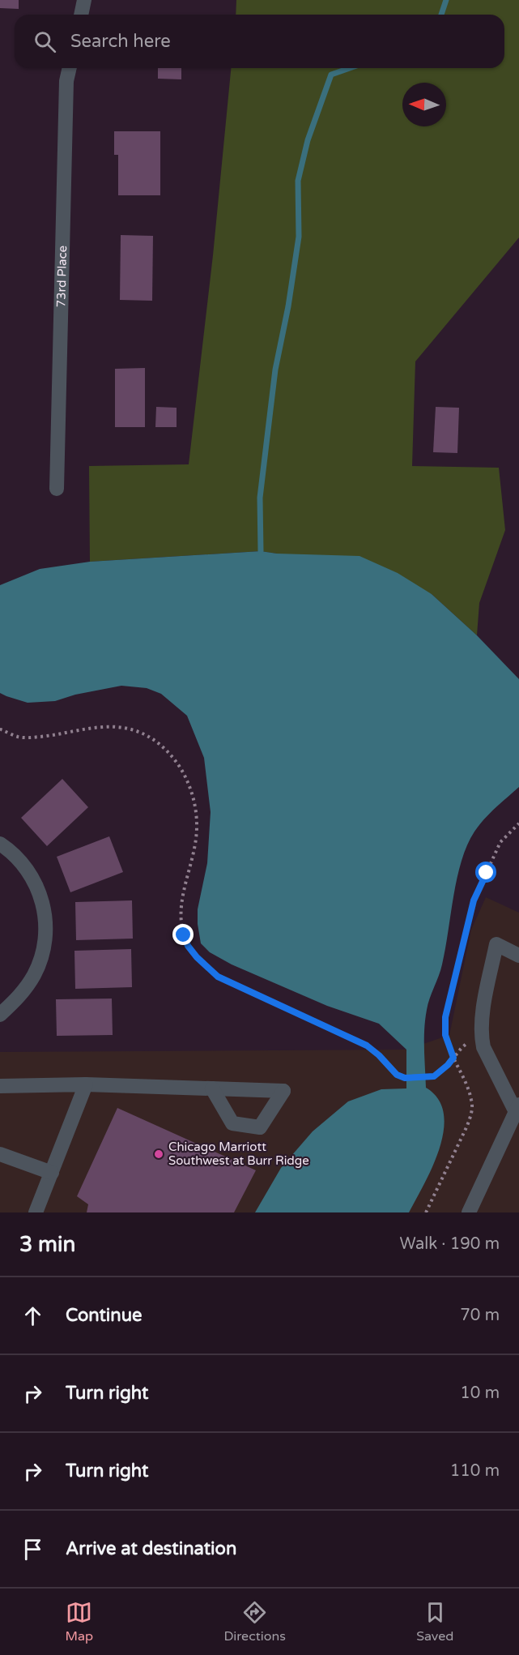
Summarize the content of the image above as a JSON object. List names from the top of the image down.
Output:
{
  "streets": {
    "street": ["73rd Place"]
  },
  "places": ["Chicago Marriott Southwest at Burr Ridge"],
  "north": "left",
  "page": {
    "search": "Search here",
    "heading": ["3 min", "Walk · 190 m"],
    "list": [
      ["Continue", "70 m"],
      ["Turn right", "10 m"],
      ["Turn right", "110 m"],
      "Arrive at destination"
    ],
    "nav": ["Map", "Directions", "Saved"]
  }
}
